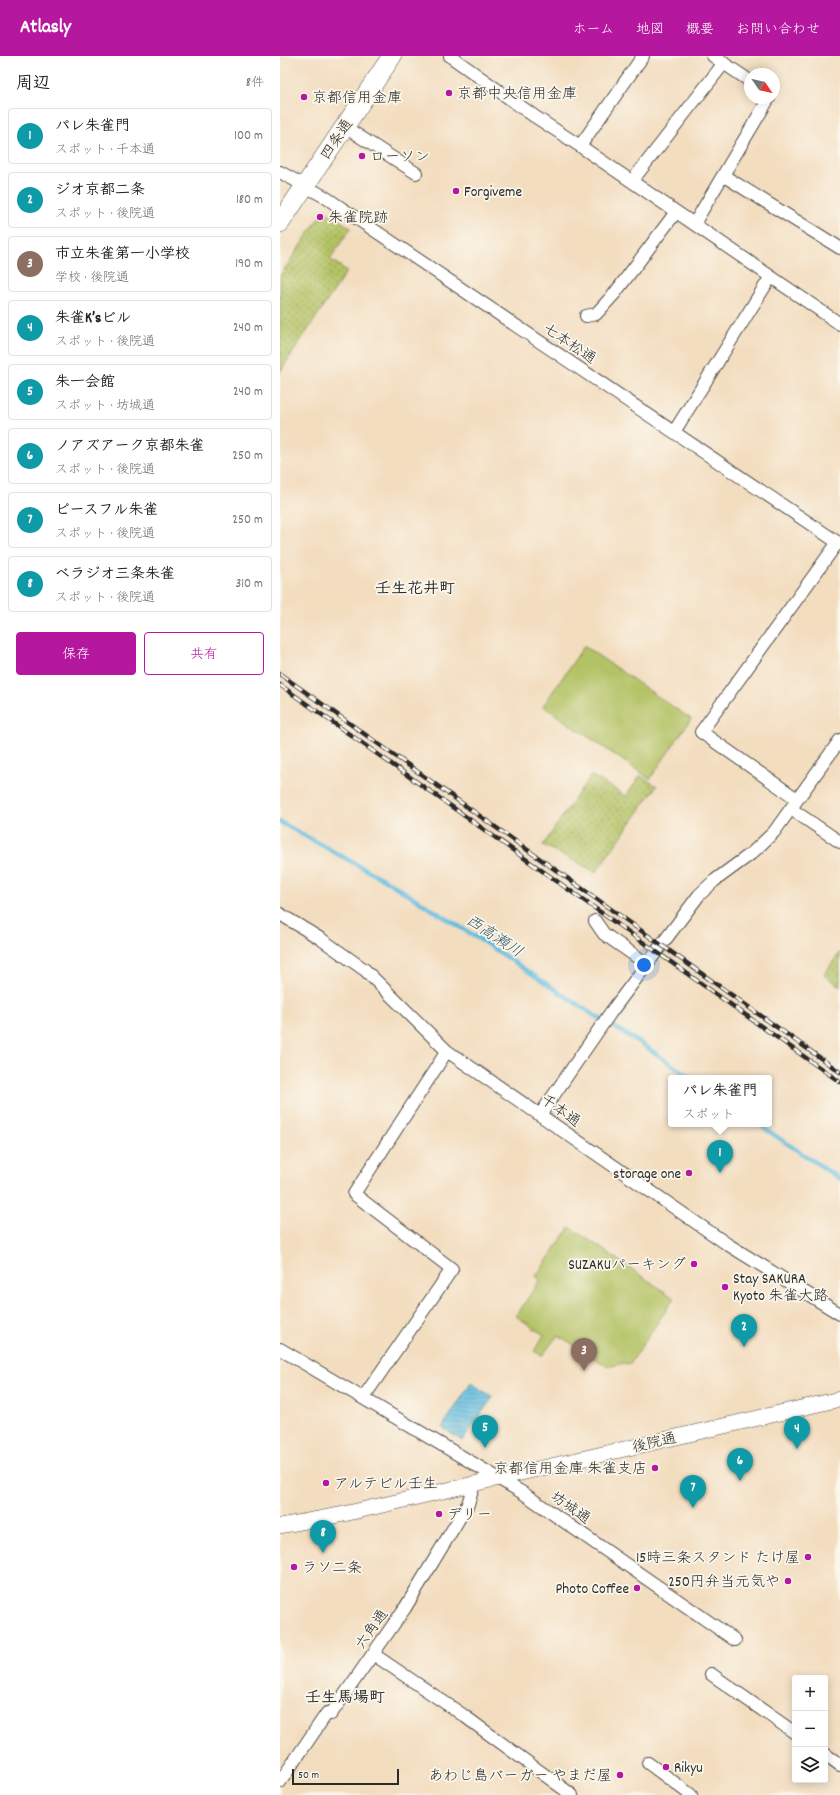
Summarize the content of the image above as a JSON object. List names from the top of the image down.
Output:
{
  "streets": {
    "main road": ["四条通"],
    "street": [
      "七本松通",
      "千本通",
      "後院通",
      "坊城通",
      "六角通"
    ]
  },
  "crossings": [
    ["四条通", "七本松通"],
    ["後院通", "坊城通"],
    ["後院通", "六角通"]
  ],
  "districts": ["壬生花井町", "壬生馬場町"],
  "water": ["西高瀬川"],
  "places": [
    "京都中央信用金庫",
    "京都信用金庫",
    "ローソン",
    "Forgiveme",
    "朱雀院跡",
    "storage one",
    "SUZAKUパーキング",
    "Stay SAKURA Kyoto 朱雀大路",
    "京都信用金庫 朱雀支店",
    "アルテビル壬生",
    "デリー",
    "15時三条スタンド たけ屋",
    "ラソ二条",
    "250円弁当元気や",
    "Photo Coffee",
    "Rikyu",
    "あわじ島バーガー やまだ屋"
  ],
  "scale_bar": "50 m",
  "north": "bottom right",
  "page": {
    "header": "Atlasly",
    "nav": [
      "ホーム",
      "地図",
      "概要",
      "お問い合わせ"
    ],
    "heading": ["周辺", "8件"],
    "list": [
      {
        "mark": "1",
        "name": "パレ朱雀門",
        "note": "スポット · 千本通",
        "value": "100 m"
      },
      {
        "mark": "2",
        "name": "ジオ京都二条",
        "note": "スポット · 後院通",
        "value": "180 m"
      },
      {
        "mark": "3",
        "name": "市立朱雀第一小学校",
        "note": "学校 · 後院通",
        "value": "190 m"
      },
      {
        "mark": "4",
        "name": "朱雀K’sビル",
        "note": "スポット · 後院通",
        "value": "240 m"
      },
      {
        "mark": "5",
        "name": "朱一会館",
        "note": "スポット · 坊城通",
        "value": "240 m"
      },
      {
        "mark": "6",
        "name": "ノアズアーク京都朱雀",
        "note": "スポット · 後院通",
        "value": "250 m"
      },
      {
        "mark": "7",
        "name": "ピースフル朱雀",
        "note": "スポット · 後院通",
        "value": "250 m"
      },
      {
        "mark": "8",
        "name": "ベラジオ三条朱雀",
        "note": "スポット · 後院通",
        "value": "310 m"
      }
    ],
    "buttons": ["保存", "共有"],
    "popup": ["パレ朱雀門", "スポット"],
    "pins": [
      "1",
      "2",
      "3",
      "5",
      "4",
      "6",
      "7",
      "8"
    ],
    "map_buttons": ["+", "−"],
    "scale": "50 m"
  }
}
